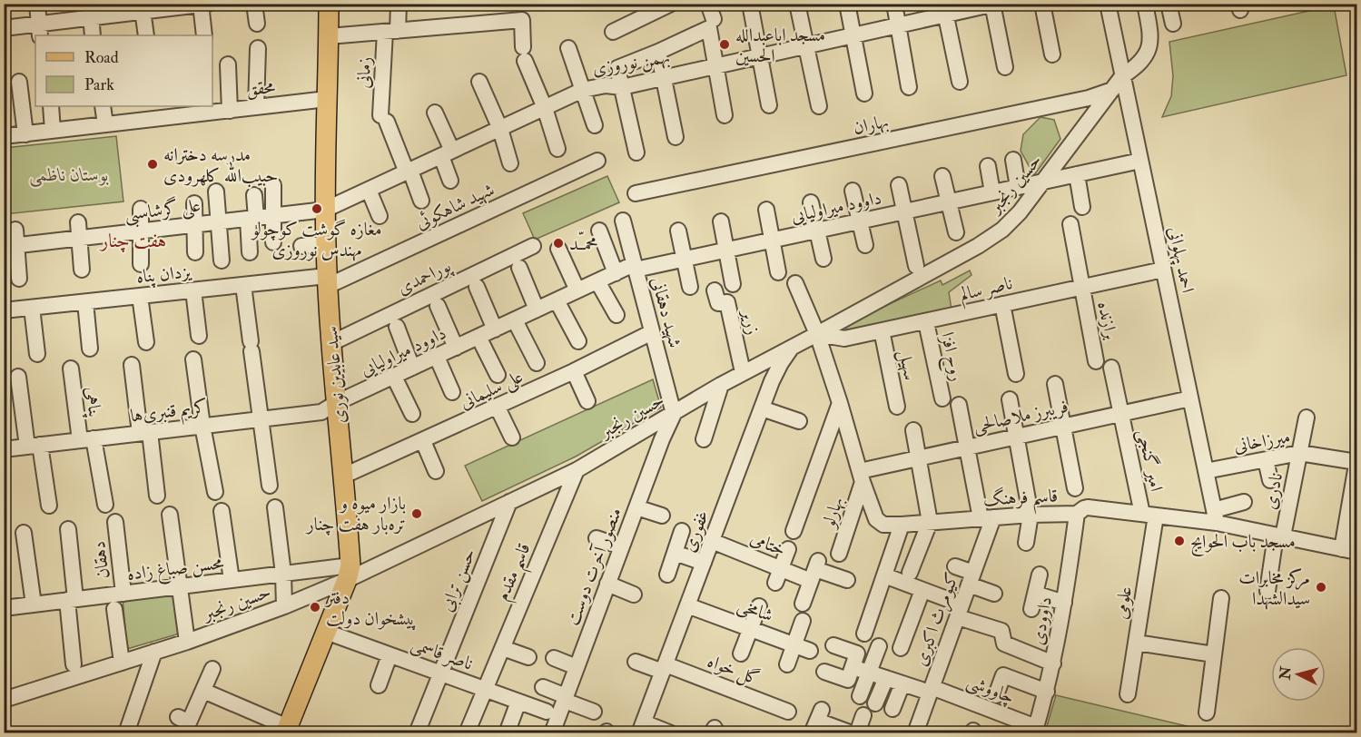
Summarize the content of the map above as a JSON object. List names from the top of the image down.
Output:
{
  "streets": {
    "main road": ["سید عابدین نوری"],
    "street": [
      "بهمن نوروزی",
      "زمانی",
      "محقق",
      "بهاران",
      "حسین رنجبر",
      "شهید شاهکوئی",
      "داوود میراولیایی",
      "علی گرشاسبی",
      "احمد پهلوانی",
      "یزدان پناه",
      "پوراحمدی",
      "ناصر سالم",
      "شهید دهقانی",
      "برازنده",
      "زریر",
      "روح افزا",
      "سهیل",
      "علی سلیمانی",
      "پناهی",
      "کریم قنبری‌ها",
      "فریبرز ملاصالحی",
      "میرزاخانی",
      "امیر گنجی",
      "نادری",
      "قاسم فرهنگ",
      "بهارلو",
      "غفوری",
      "ختامی",
      "دهقان",
      "منصور آخرت دوست",
      "محسن صباغ زاده",
      "قاسم مقدم",
      "حسن ترابی",
      "علومی",
      "شامخی",
      "کیومرث اکبری",
      "داوودی",
      "ناصر قاسمی",
      "گل خواه",
      "چاووشی"
    ]
  },
  "crossings": [
    ["بهمن نوروزی", "زمانی"],
    ["بهمن نوروزی", "علی گرشاسبی"],
    ["بهمن نوروزی", "سید عابدین نوری"],
    ["محقق", "سید عابدین نوری"],
    ["بهاران", "حسین رنجبر"],
    ["حسین رنجبر", "داوود میراولیایی"],
    ["حسین رنجبر", "احمد پهلوانی"],
    ["حسین رنجبر", "ناصر سالم"],
    ["حسین رنجبر", "شهید دهقانی"],
    ["حسین رنجبر", "زریر"],
    ["حسین رنجبر", "سید عابدین نوری"],
    ["حسین رنجبر", "قاسم فرهنگ"],
    ["حسین رنجبر", "غفوری"],
    ["حسین رنجبر", "منصور آخرت دوست"],
    ["حسین رنجبر", "محسن صباغ زاده"],
    ["حسین رنجبر", "قاسم مقدم"],
    ["حسین رنجبر", "حسن ترابی"],
    ["شهید شاهکوئی", "یزدان پناه"],
    ["شهید شاهکوئی", "سید عابدین نوری"],
    ["داوود میراولیایی", "احمد پهلوانی"],
    ["داوود میراولیایی", "شهید دهقانی"],
    ["داوود میراولیایی", "سید عابدین نوری"],
    ["داوود میراولیایی", "کریم قنبری‌ها"],
    ["علی گرشاسبی", "سید عابدین نوری"],
    ["احمد پهلوانی", "ناصر سالم"],
    ["احمد پهلوانی", "فریبرز ملاصالحی"],
    ["احمد پهلوانی", "میرزاخانی"],
    ["احمد پهلوانی", "قاسم فرهنگ"],
    ["یزدان پناه", "سید عابدین نوری"],
    ["پوراحمدی", "سید عابدین نوری"],
    ["ناصر سالم", "برازنده"],
    ["ناصر سالم", "روح افزا"],
    ["ناصر سالم", "سهیل"],
    ["ناصر سالم", "قاسم فرهنگ"],
    ["شهید دهقانی", "علی سلیمانی"],
    ["شهید دهقانی", "منصور آخرت دوست"],
    ["سید عابدین نوری", "علی سلیمانی"],
    ["سید عابدین نوری", "کریم قنبری‌ها"],
    ["سید عابدین نوری", "محسن صباغ زاده"],
    ["سید عابدین نوری", "ناصر قاسمی"],
    ["پناهی", "کریم قنبری‌ها"],
    ["فریبرز ملاصالحی", "امیر گنجی"],
    ["فریبرز ملاصالحی", "قاسم فرهنگ"],
    ["فریبرز ملاصالحی", "بهارلو"],
    ["میرزاخانی", "نادری"],
    ["امیر گنجی", "قاسم فرهنگ"],
    ["امیر گنجی", "علومی"],
    ["نادری", "قاسم فرهنگ"],
    ["قاسم فرهنگ", "بهارلو"],
    ["قاسم فرهنگ", "علومی"],
    ["قاسم فرهنگ", "کیومرث اکبری"],
    ["قاسم فرهنگ", "داوودی"],
    ["غفوری", "ختامی"],
    ["غفوری", "شامخی"],
    ["غفوری", "گل خواه"],
    ["دهقان", "محسن صباغ زاده"],
    ["قاسم مقدم", "ناصر قاسمی"],
    ["حسن ترابی", "ناصر قاسمی"],
    ["کیومرث اکبری", "چاووشی"],
    ["داوودی", "چاووشی"]
  ],
  "districts": ["هفت چنار"],
  "parks": ["بوستان ناظمی"],
  "places": [
    "مسجد اباعبدالله الحسین",
    "مدرسه دخترانه حبیب‌الله کلهرودی",
    "مغازه گوشت کوچولو مهندس نوروزی",
    "محمـّـد",
    "بازار میوه و تره‌بار هفت چنار",
    "مسجد باب الحوایج",
    "مرکز مخابرات سیدالشهدا",
    "دفتر پیشخوان دولت"
  ],
  "legend": ["Road", "Park"],
  "north": "left"
}
